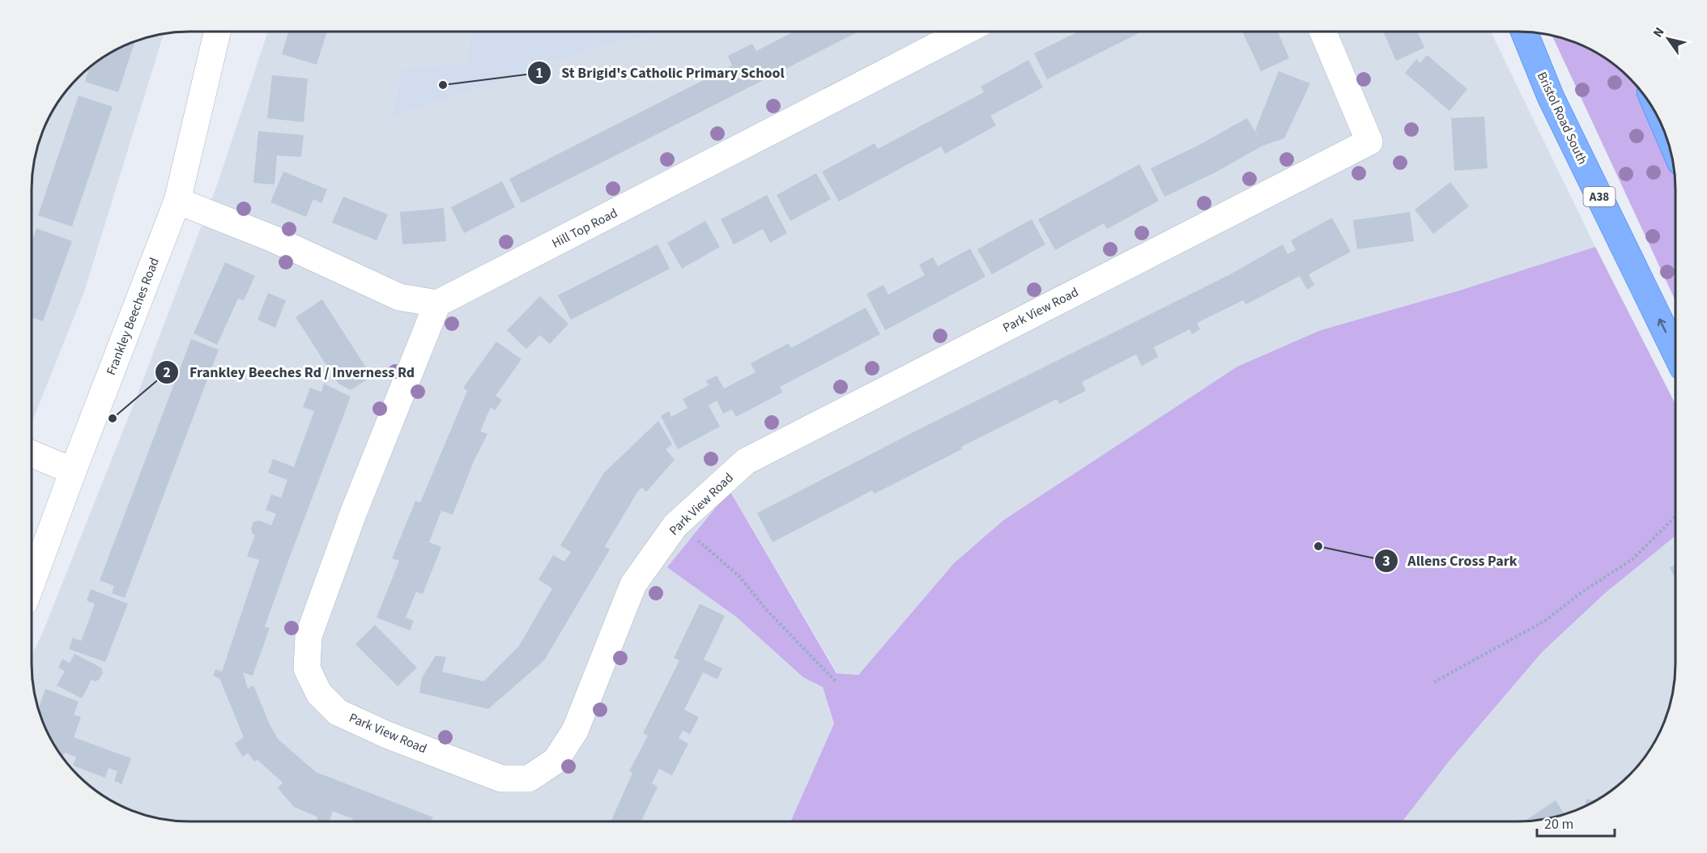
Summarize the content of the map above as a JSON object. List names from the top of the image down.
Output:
{
  "streets": {
    "highway": ["Bristol Road South", "A38"],
    "street": ["Hill Top Road", "Park View Road", "Frankley Beeches Road"]
  },
  "crossings": [
    ["Hill Top Road", "Park View Road"]
  ],
  "one_way": ["Bristol Road South"],
  "places": ["St Brigid's Catholic Primary School", "Frankley Beeches Rd / Inverness Rd", "Allens Cross Park"],
  "scale_bar": "20 m",
  "north": "top left"
}
